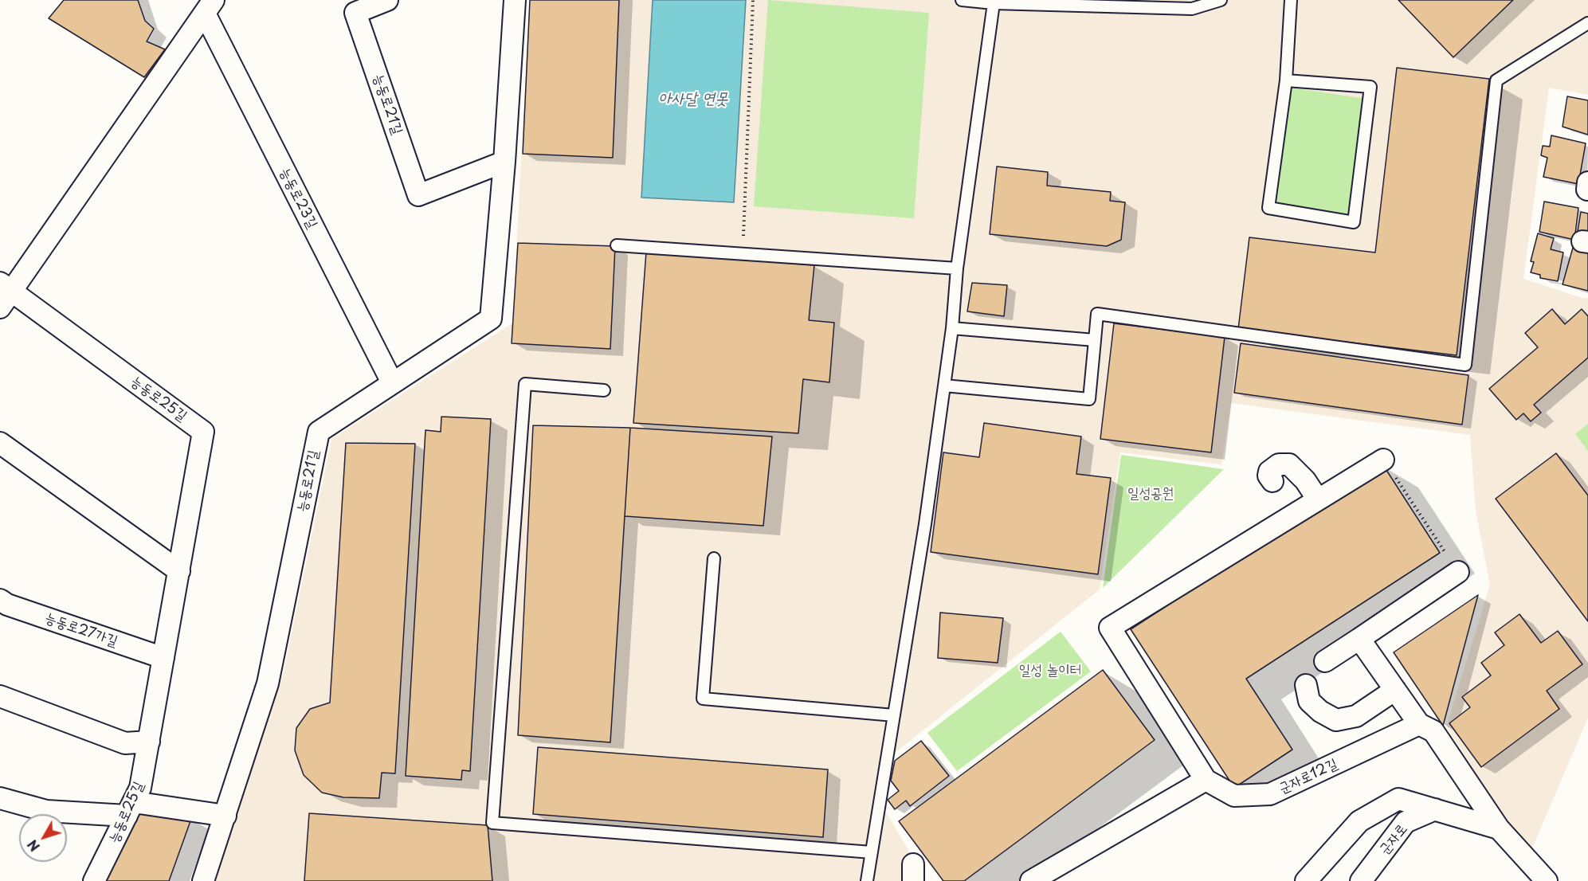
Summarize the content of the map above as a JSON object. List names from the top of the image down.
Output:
{
  "streets": {
    "street": [
      "능동로21길",
      "능동로23길",
      "능동로25길",
      "능동로27가길",
      "군자로12길",
      "군자로"
    ]
  },
  "crossings": [
    ["능동로21길", "능동로23길"],
    ["능동로23길", "능동로25길"],
    ["능동로25길", "능동로27가길"]
  ],
  "water": ["아사달 연못"],
  "parks": ["일성공원", "일성 놀이터"],
  "north": "bottom left"
}
